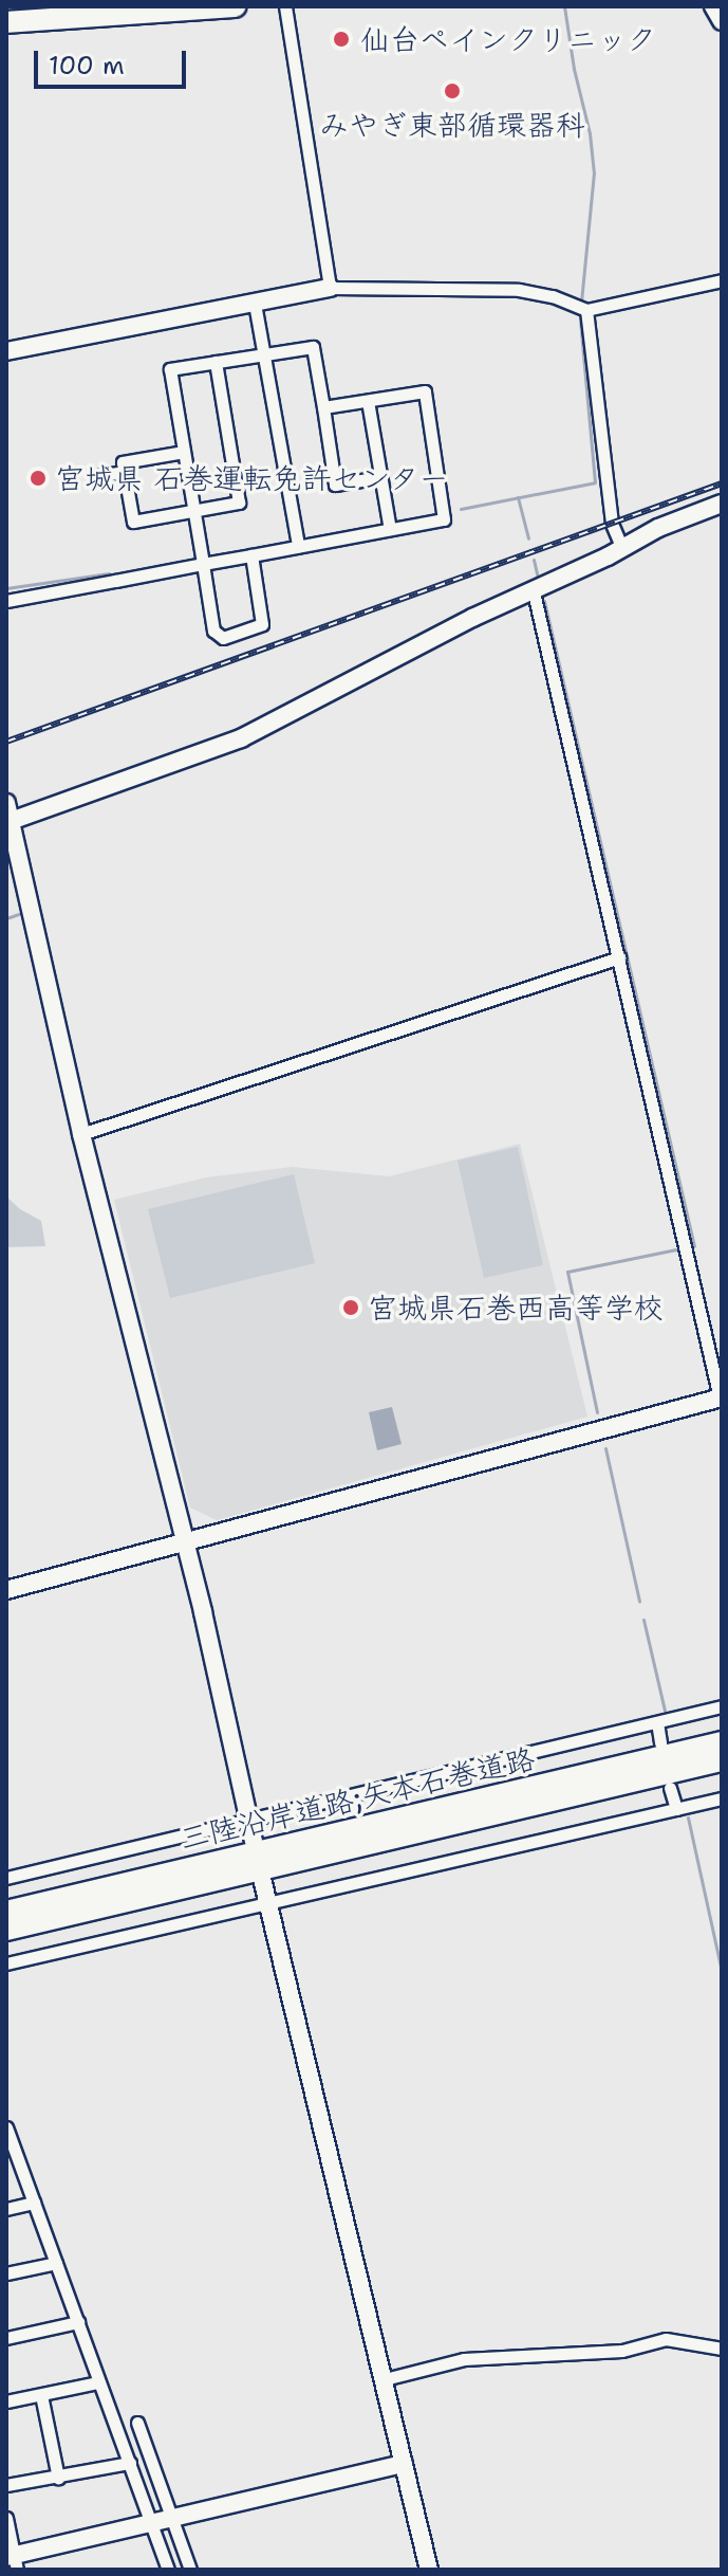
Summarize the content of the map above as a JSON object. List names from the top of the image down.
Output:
{
  "streets": {
    "highway": ["三陸沿岸道路;矢本石巻道路"]
  },
  "places": [
    "仙台ペインクリニック",
    "みやぎ東部循環器科",
    "宮城県 石巻運転免許センター",
    "宮城県石巻西高等学校"
  ],
  "scale_bar": "100 m"
}
